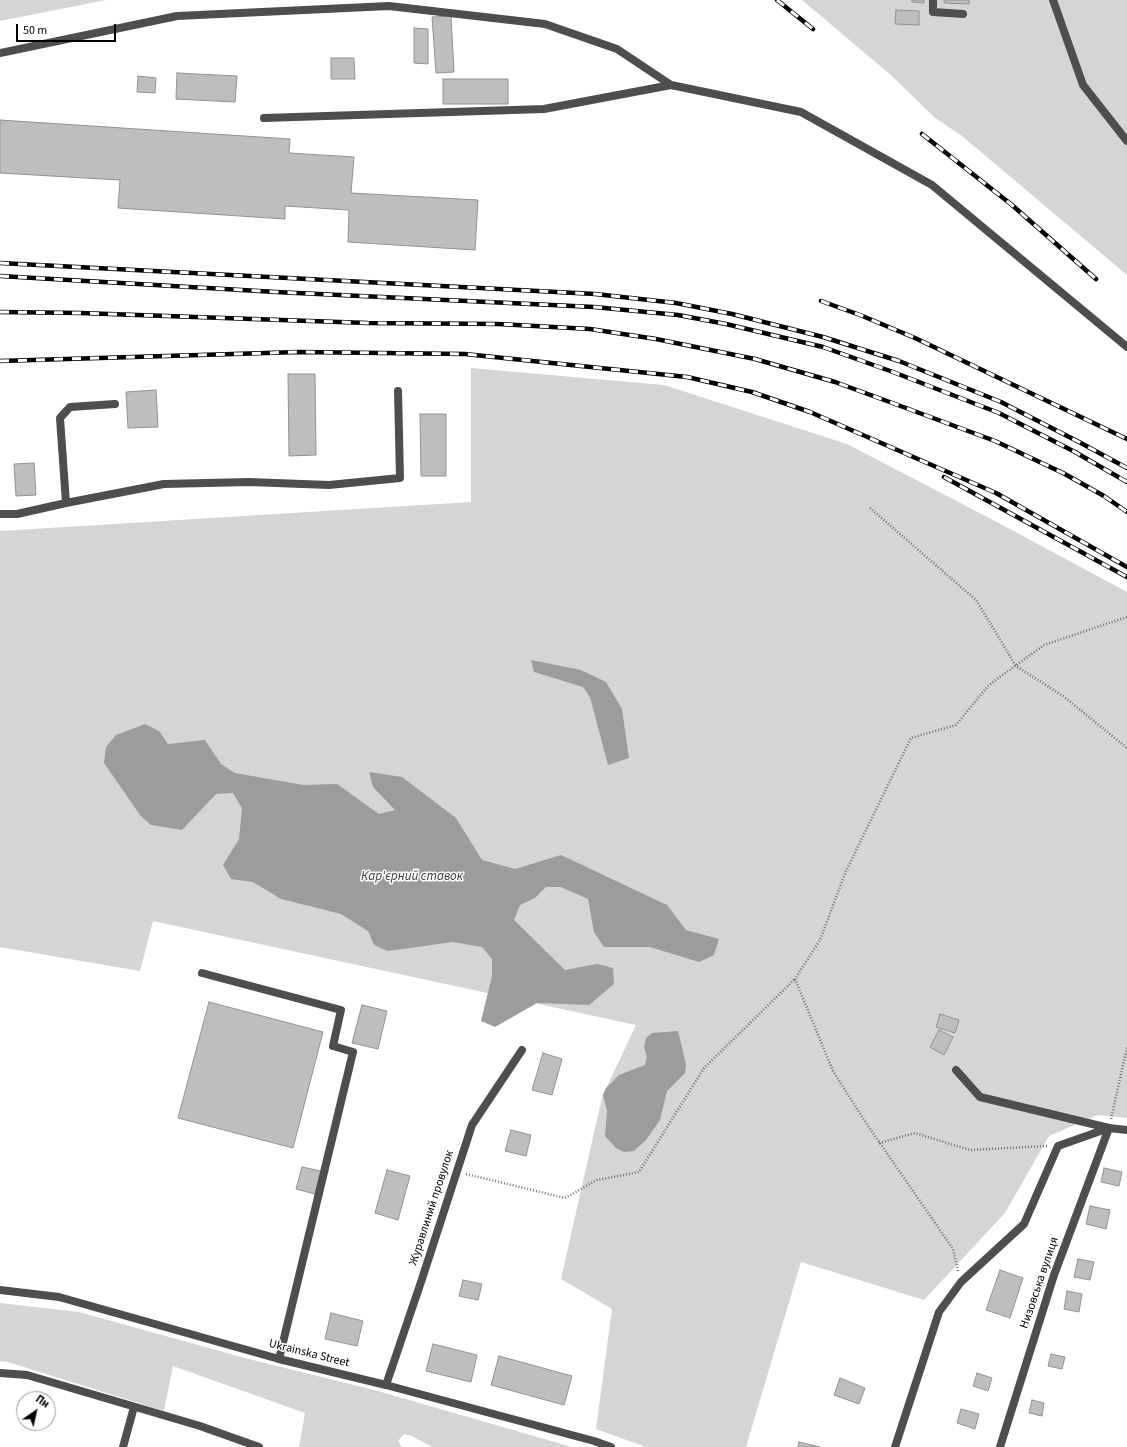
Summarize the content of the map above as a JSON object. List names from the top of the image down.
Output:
{
  "streets": {
    "street": ["Журавлиний провулок", "Низовська вулиця", "Ukrainska Street"]
  },
  "crossings": [
    ["Журавлиний провулок", "Ukrainska Street"]
  ],
  "water": ["Кар'єрний ставок"],
  "scale_bar": "50 m",
  "north": "top right"
}
